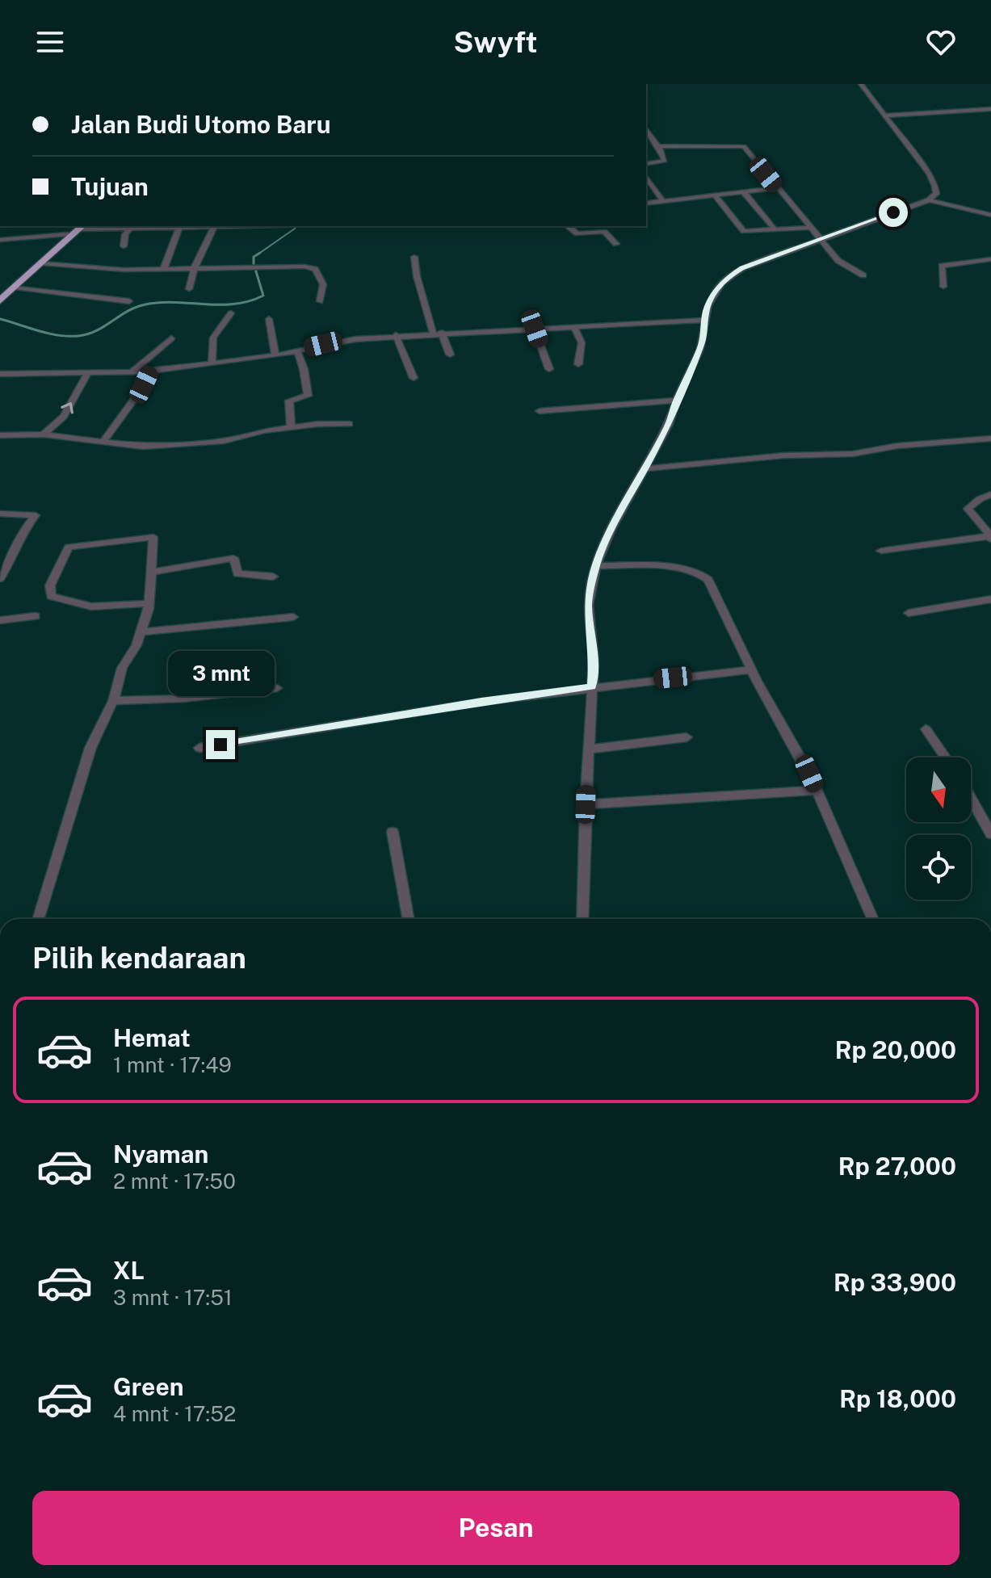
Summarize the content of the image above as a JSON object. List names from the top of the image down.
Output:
{
  "north": "bottom",
  "page": {
    "header": "Swyft",
    "banner": ["Jalan Budi Utomo Baru", "Tujuan"],
    "bubble": "3 mnt",
    "heading": "Pilih kendaraan",
    "list": [
      {
        "name": "Hemat",
        "note": "1 mnt · 17:49",
        "value": "Rp 20,000"
      },
      {
        "name": "Nyaman",
        "note": "2 mnt · 17:50",
        "value": "Rp 27,000"
      },
      {
        "name": "XL",
        "note": "3 mnt · 17:51",
        "value": "Rp 33,900"
      },
      {
        "name": "Green",
        "note": "4 mnt · 17:52",
        "value": "Rp 18,000"
      }
    ],
    "buttons": "Pesan"
  }
}
